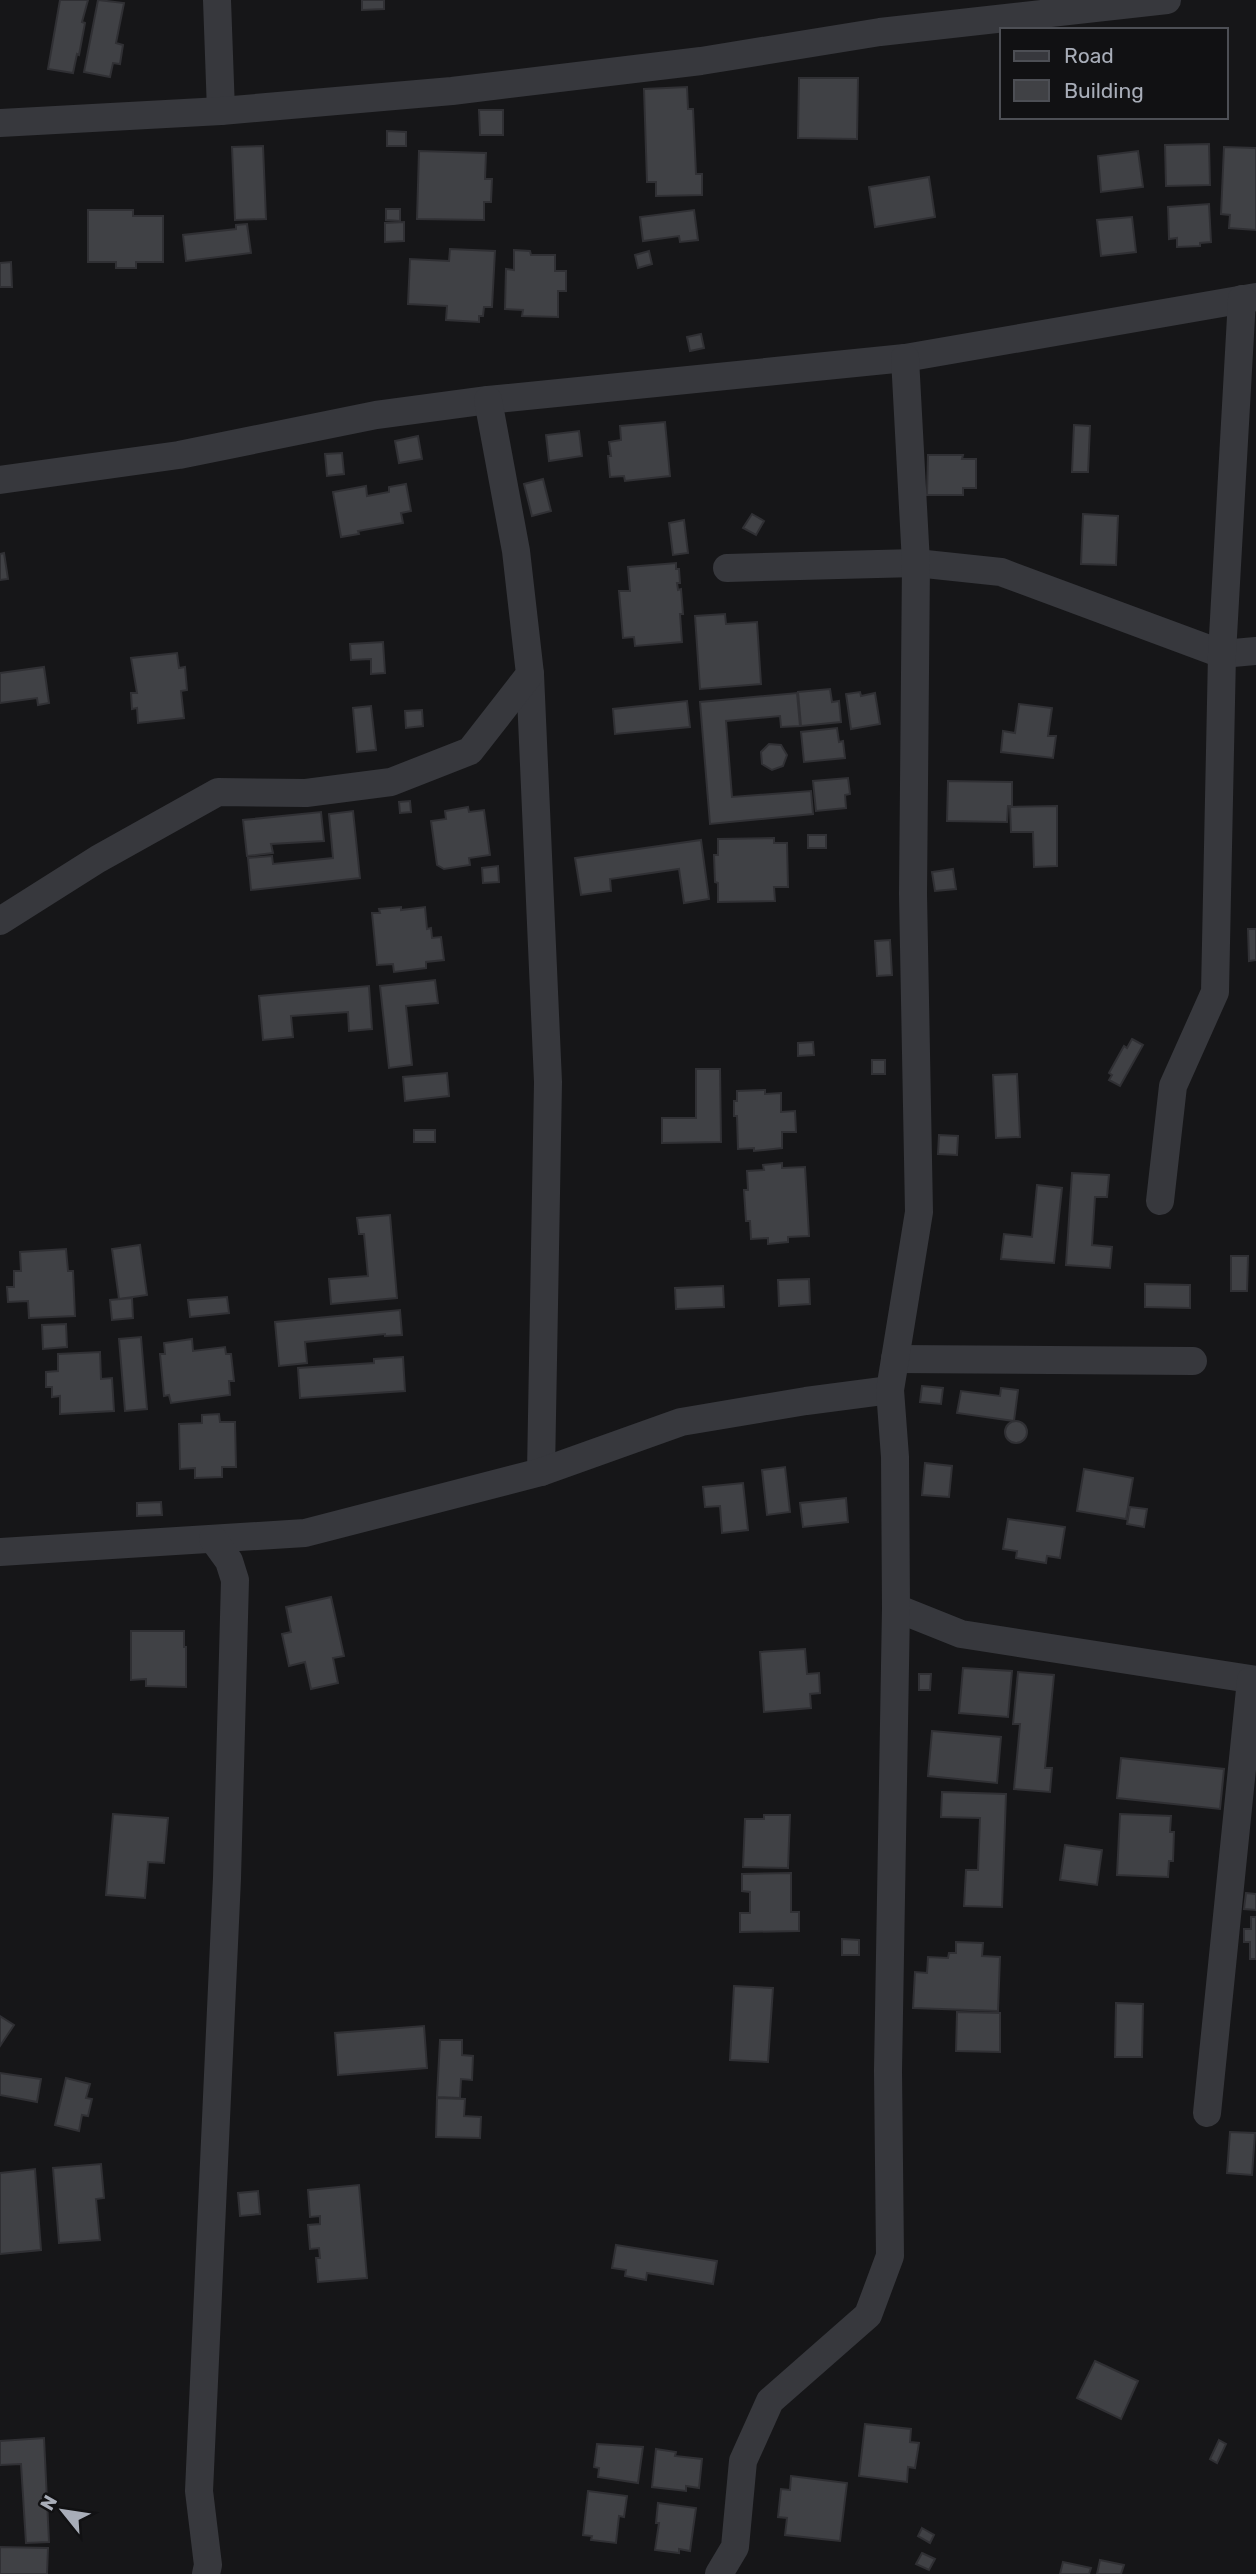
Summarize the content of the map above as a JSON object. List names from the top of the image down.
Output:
{
  "legend": ["Road", "Building"],
  "north": "top left"
}
